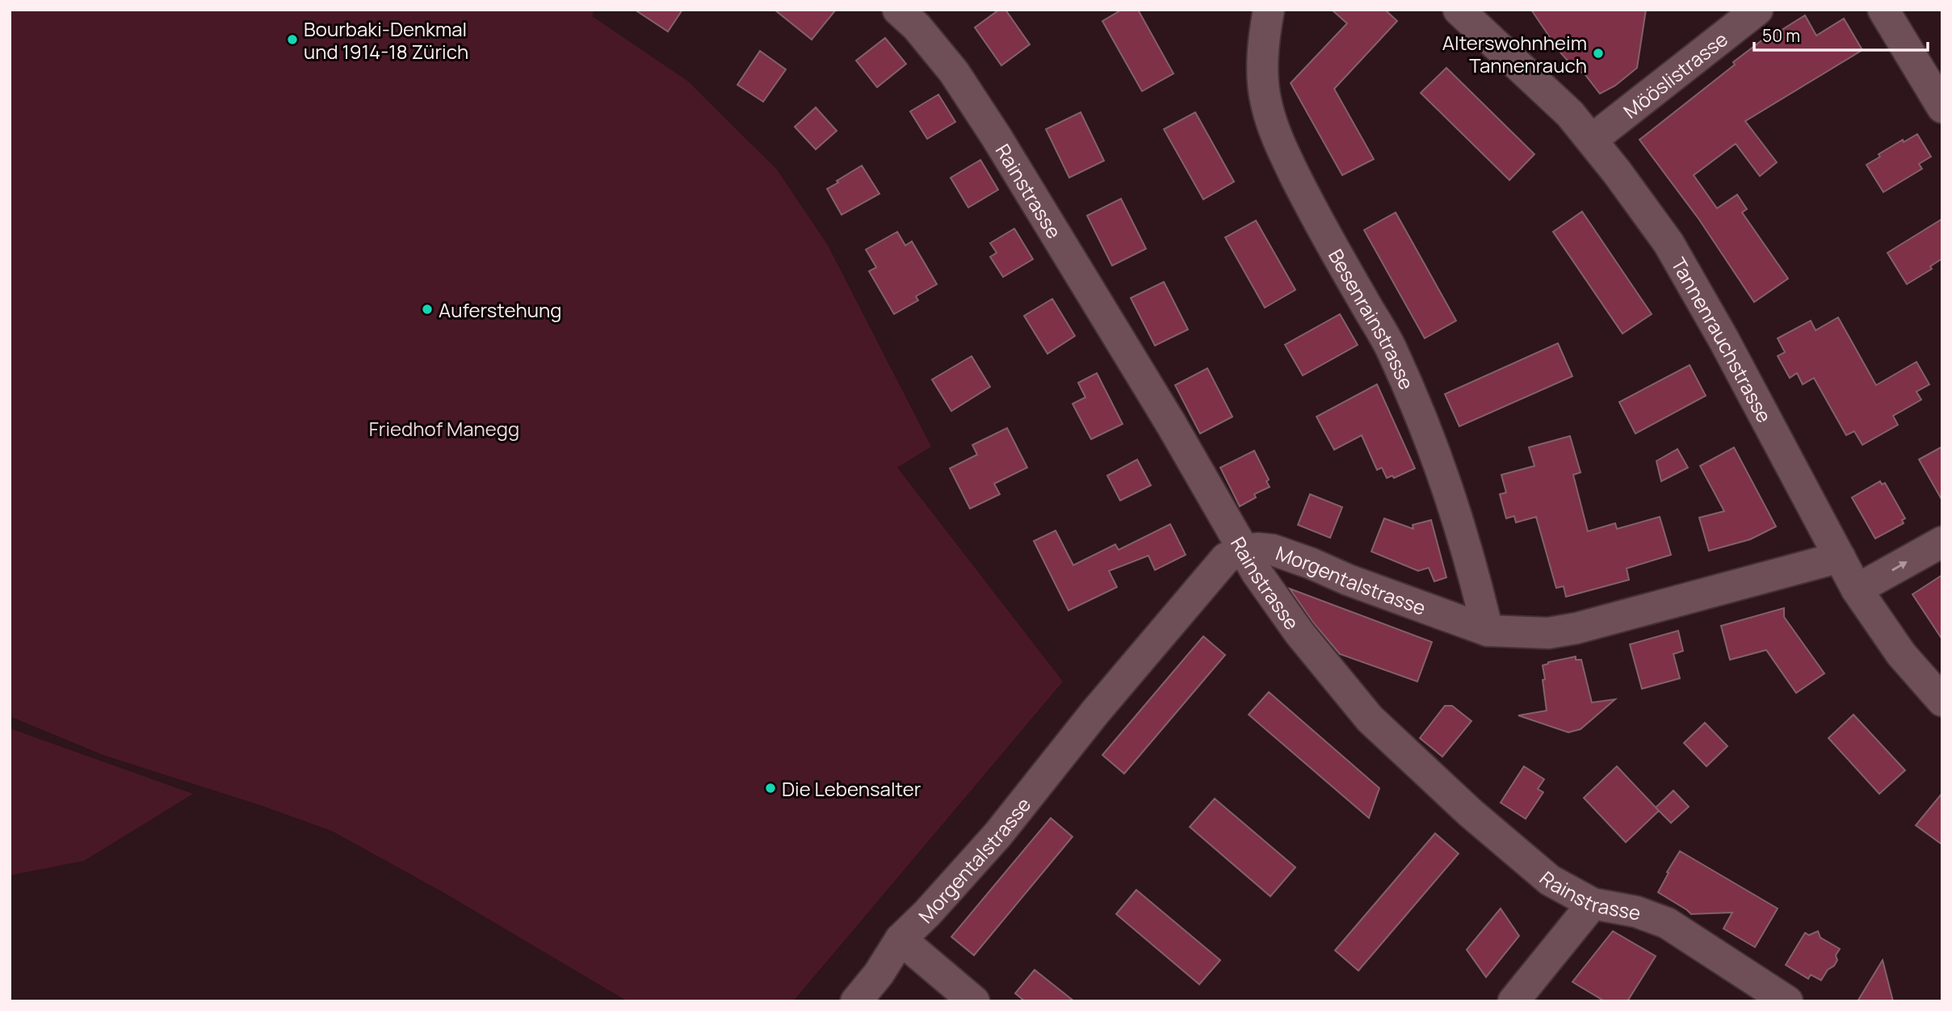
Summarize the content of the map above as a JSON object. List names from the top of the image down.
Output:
{
  "streets": {
    "street": [
      "Mööslistrasse",
      "Rainstrasse",
      "Besenrainstrasse",
      "Tannenrauchstrasse",
      "Morgentalstrasse"
    ]
  },
  "crossings": [
    ["Mööslistrasse", "Tannenrauchstrasse"],
    ["Rainstrasse", "Morgentalstrasse"],
    ["Besenrainstrasse", "Morgentalstrasse"],
    ["Tannenrauchstrasse", "Morgentalstrasse"]
  ],
  "parks": ["Friedhof Manegg"],
  "places": [
    "Bourbaki-Denkmal und 1914-18 Zürich",
    "Alterswohnheim Tannenrauch",
    "Auferstehung",
    "Die Lebensalter"
  ],
  "scale_bar": "50 m"
}
